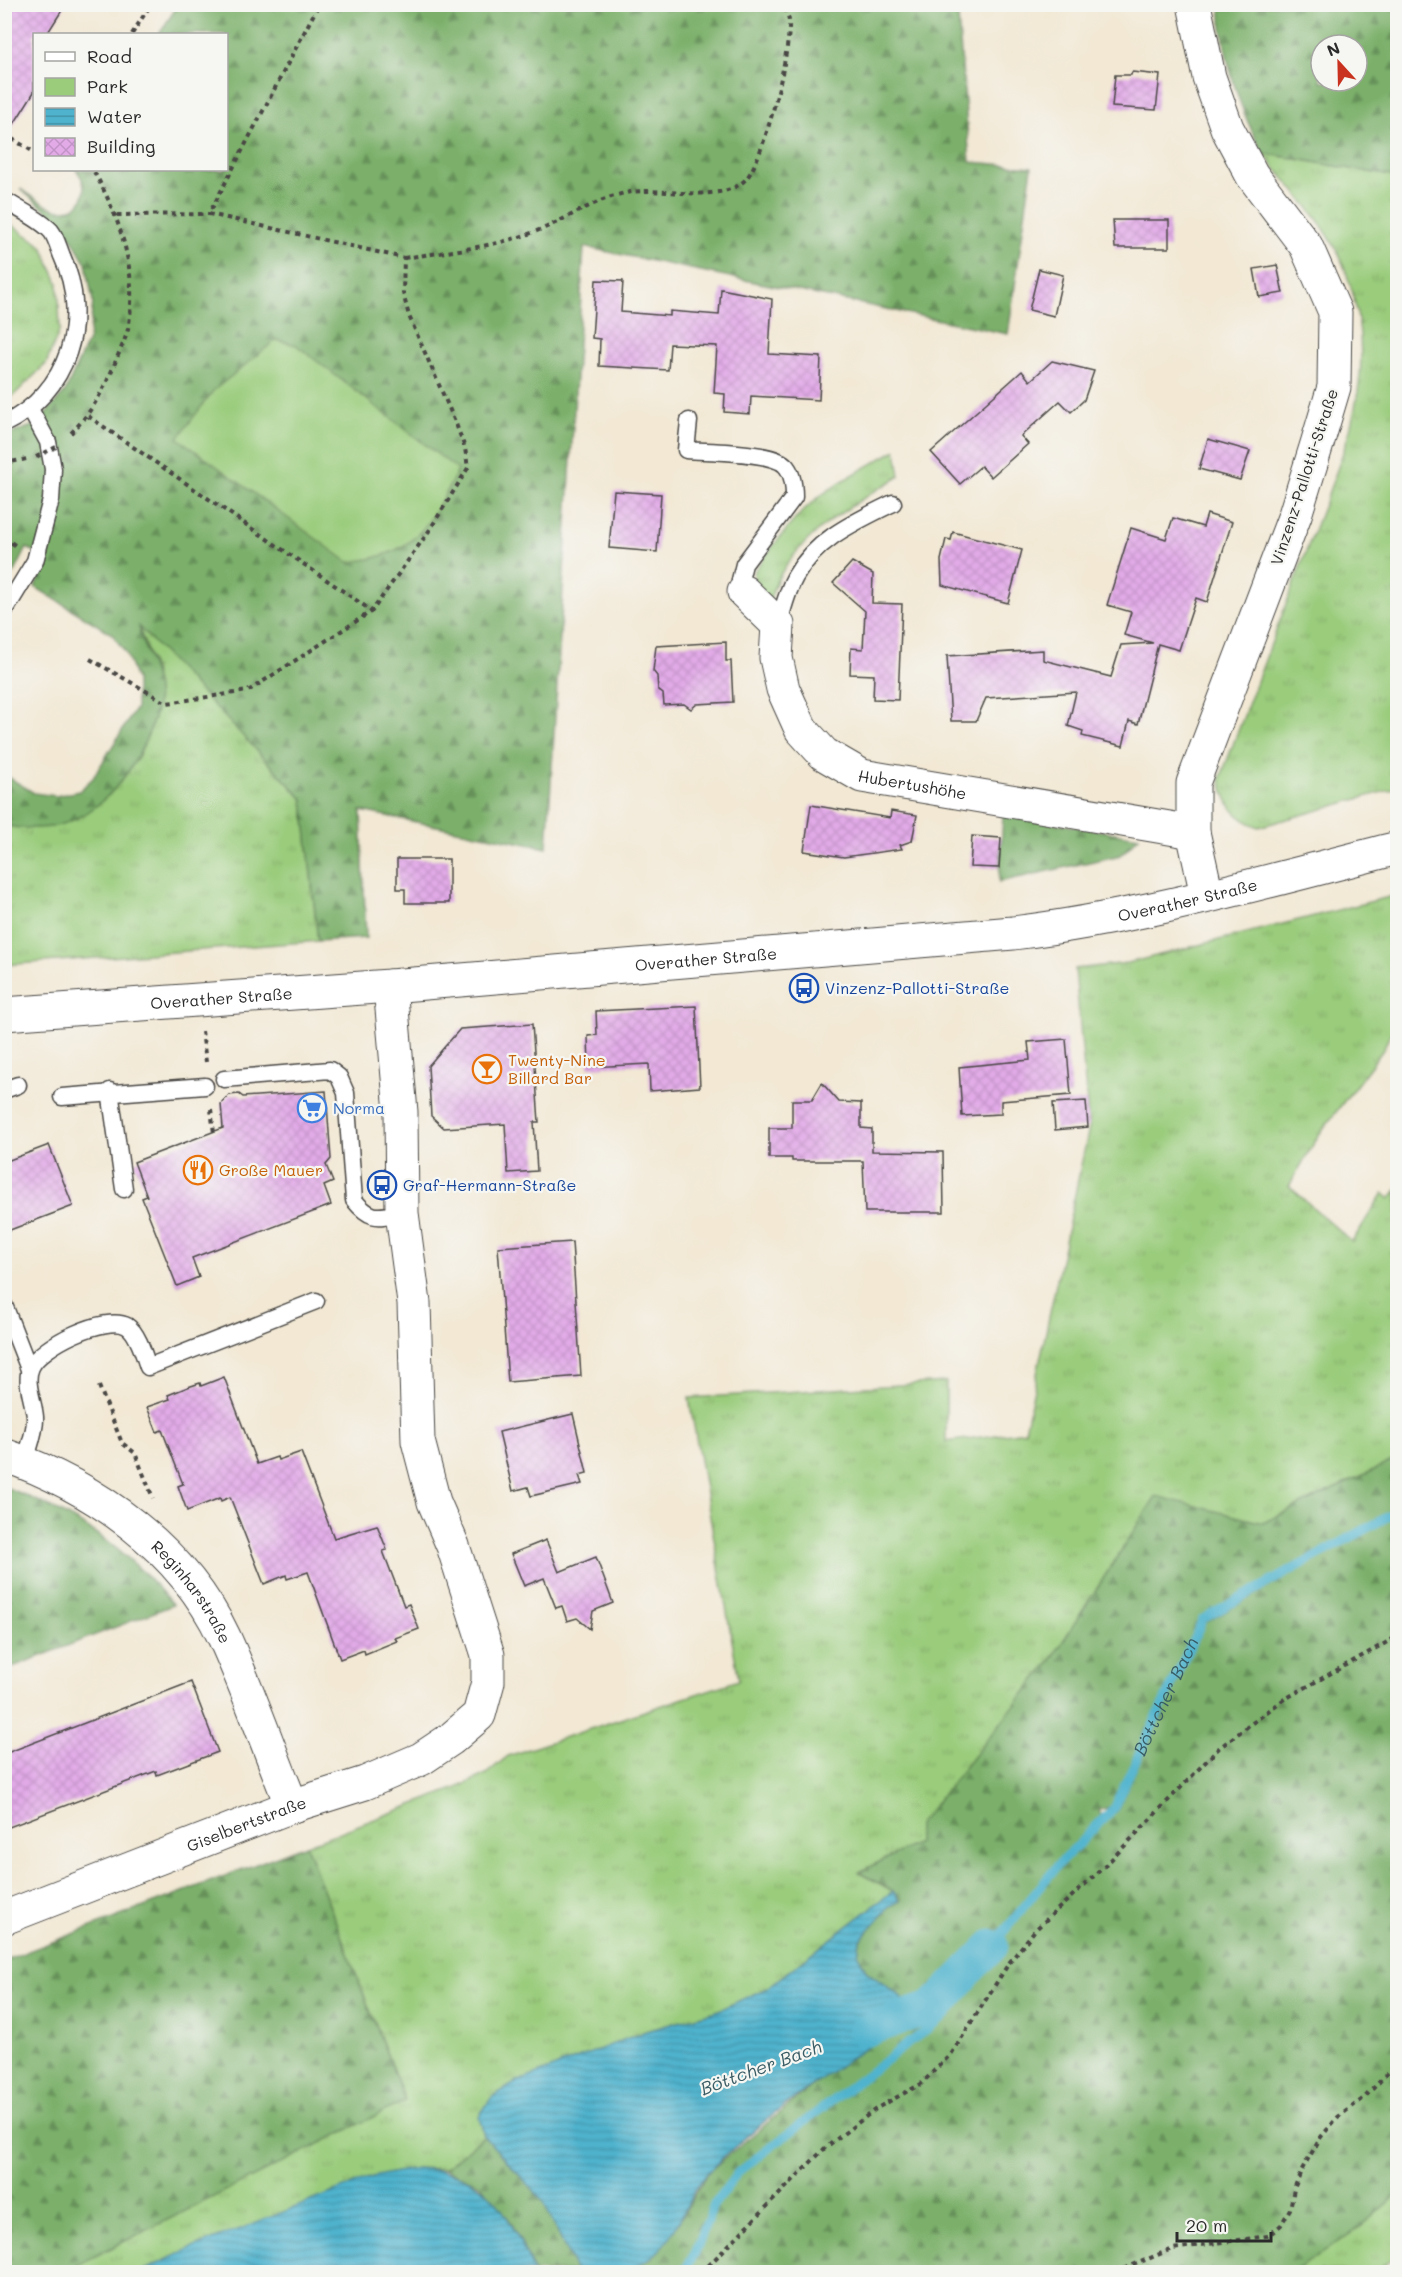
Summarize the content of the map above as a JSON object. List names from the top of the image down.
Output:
{
  "streets": {
    "street": [
      "Vinzenz-Pallotti-Straße",
      "Hubertushöhe",
      "Overather Straße",
      "Reginharstraße",
      "Giselbertstraße"
    ]
  },
  "crossings": [
    ["Vinzenz-Pallotti-Straße", "Hubertushöhe"],
    ["Vinzenz-Pallotti-Straße", "Overather Straße"],
    ["Reginharstraße", "Giselbertstraße"]
  ],
  "water": ["Böttcher Bach"],
  "places": {
    "bus stop": ["Vinzenz-Pallotti-Straße", "Graf-Hermann-Straße"],
    "bar": ["Twenty-Nine Billard Bar"],
    "supermarket": ["Norma"],
    "restaurant": ["Große Mauer"]
  },
  "legend": [
    "Road",
    "Park",
    "Water",
    "Building"
  ],
  "scale_bar": "20 m",
  "north": "top"
}
